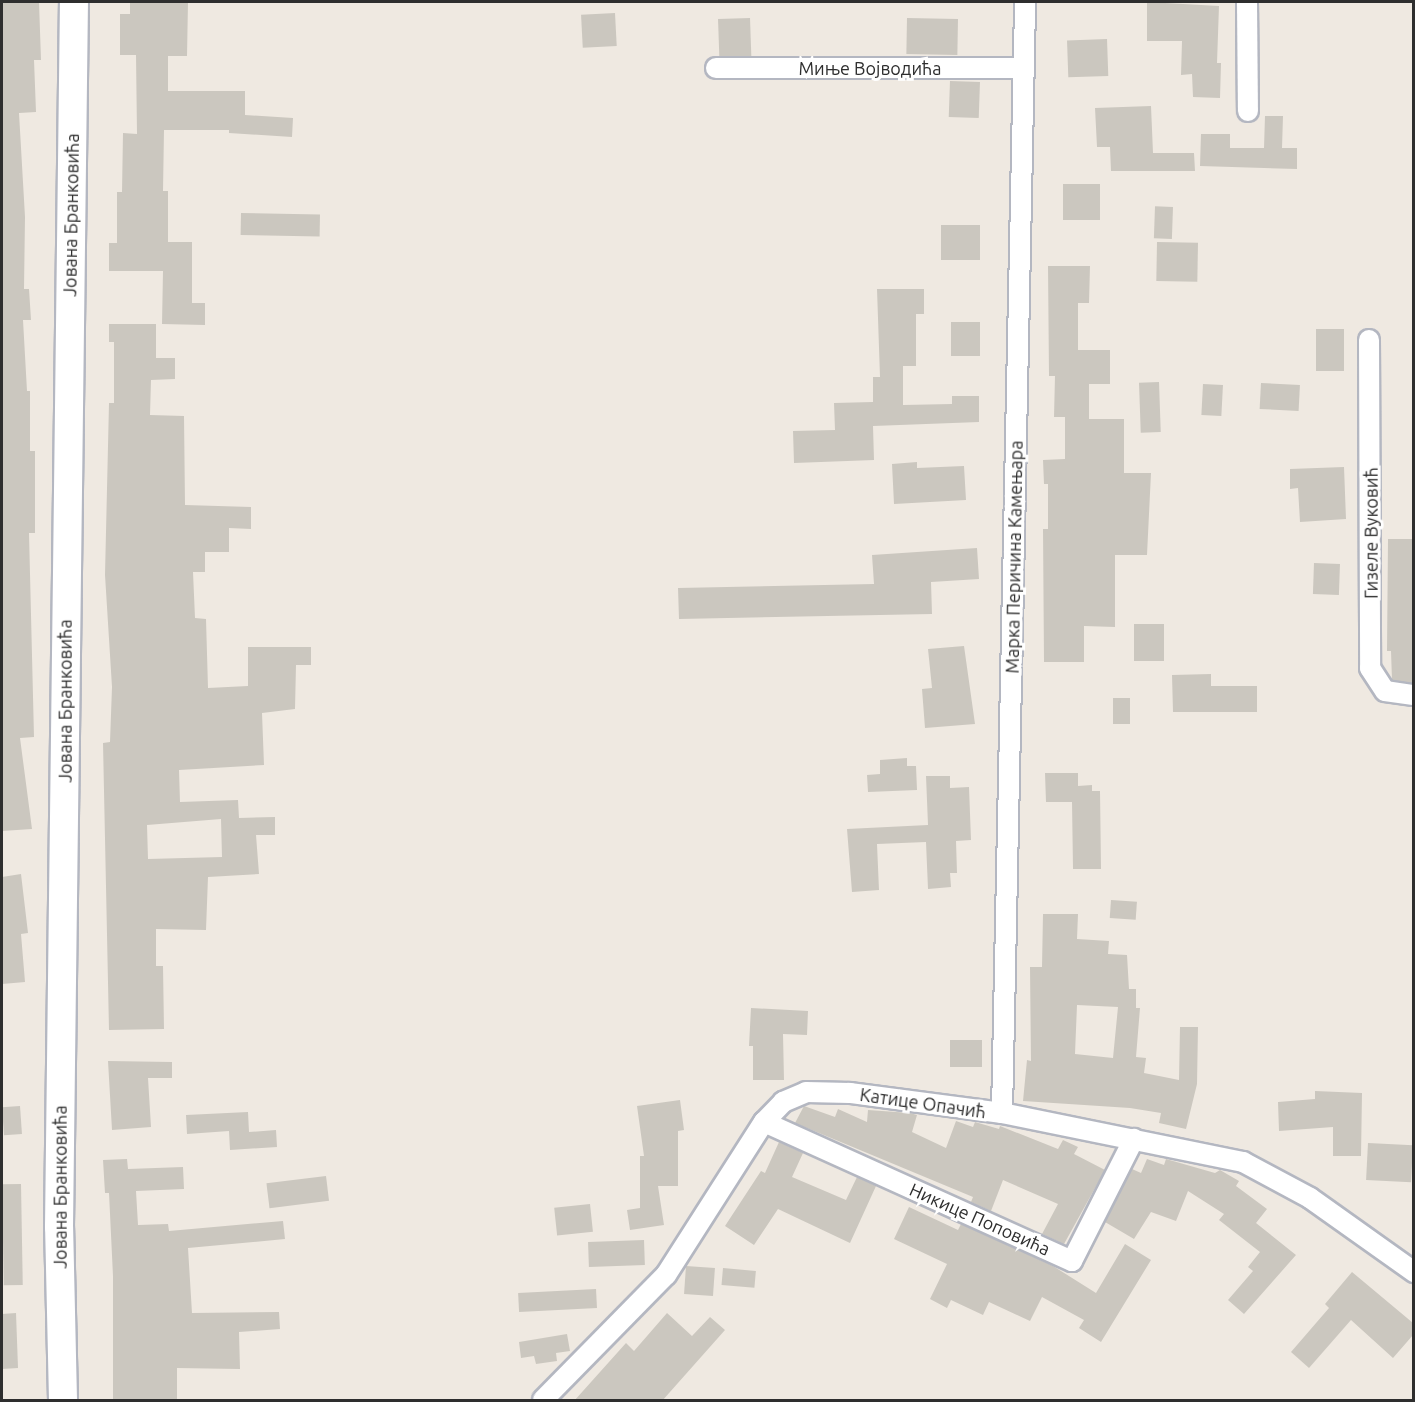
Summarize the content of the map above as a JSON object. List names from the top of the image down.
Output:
{
  "streets": {
    "main road": ["Јована Бранковића"],
    "street": [
      "Миње Војводића",
      "Гизеле Вуковић",
      "Марка Перичина Камењара",
      "Катице Опачић",
      "Никице Поповића"
    ]
  },
  "crossings": [
    ["Миње Војводића", "Марка Перичина Камењара"],
    ["Марка Перичина Камењара", "Катице Опачић"],
    ["Катице Опачић", "Никице Поповића"]
  ]
}
